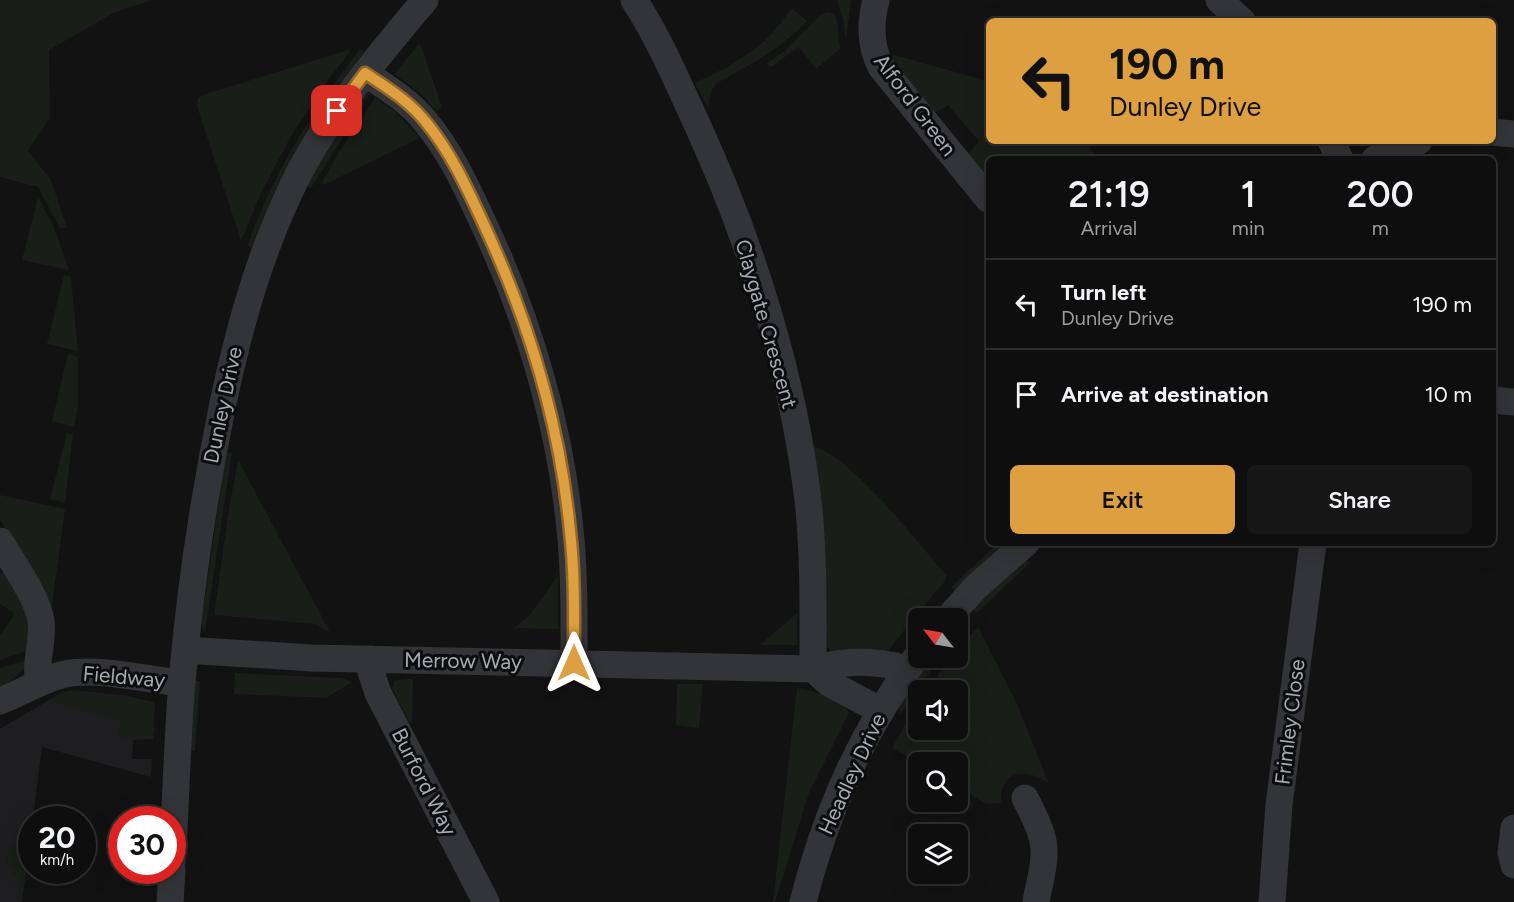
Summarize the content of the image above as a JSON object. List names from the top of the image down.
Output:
{
  "streets": {
    "street": [
      "Alford Green",
      "Claygate Crescent",
      "Dunley Drive",
      "Merrow Way",
      "Fieldway",
      "Frimley Close",
      "Headley Drive",
      "Burford Way"
    ]
  },
  "crossings": [
    ["Claygate Crescent", "Merrow Way"],
    ["Dunley Drive", "Merrow Way"],
    ["Dunley Drive", "Fieldway"],
    ["Merrow Way", "Burford Way"]
  ],
  "north": "top left",
  "page": {
    "turn": ["190 m", "Dunley Drive"],
    "eta": [
      "21:19",
      "Arrival",
      "1",
      "min",
      "200",
      "m"
    ],
    "list": [
      {
        "name": "Turn left",
        "note": "Dunley Drive",
        "value": "190 m"
      },
      {
        "name": "Arrive at destination",
        "value": "10 m"
      }
    ],
    "buttons": ["Exit", "Share"],
    "speed": "20 km/h",
    "limit": "30"
  }
}
